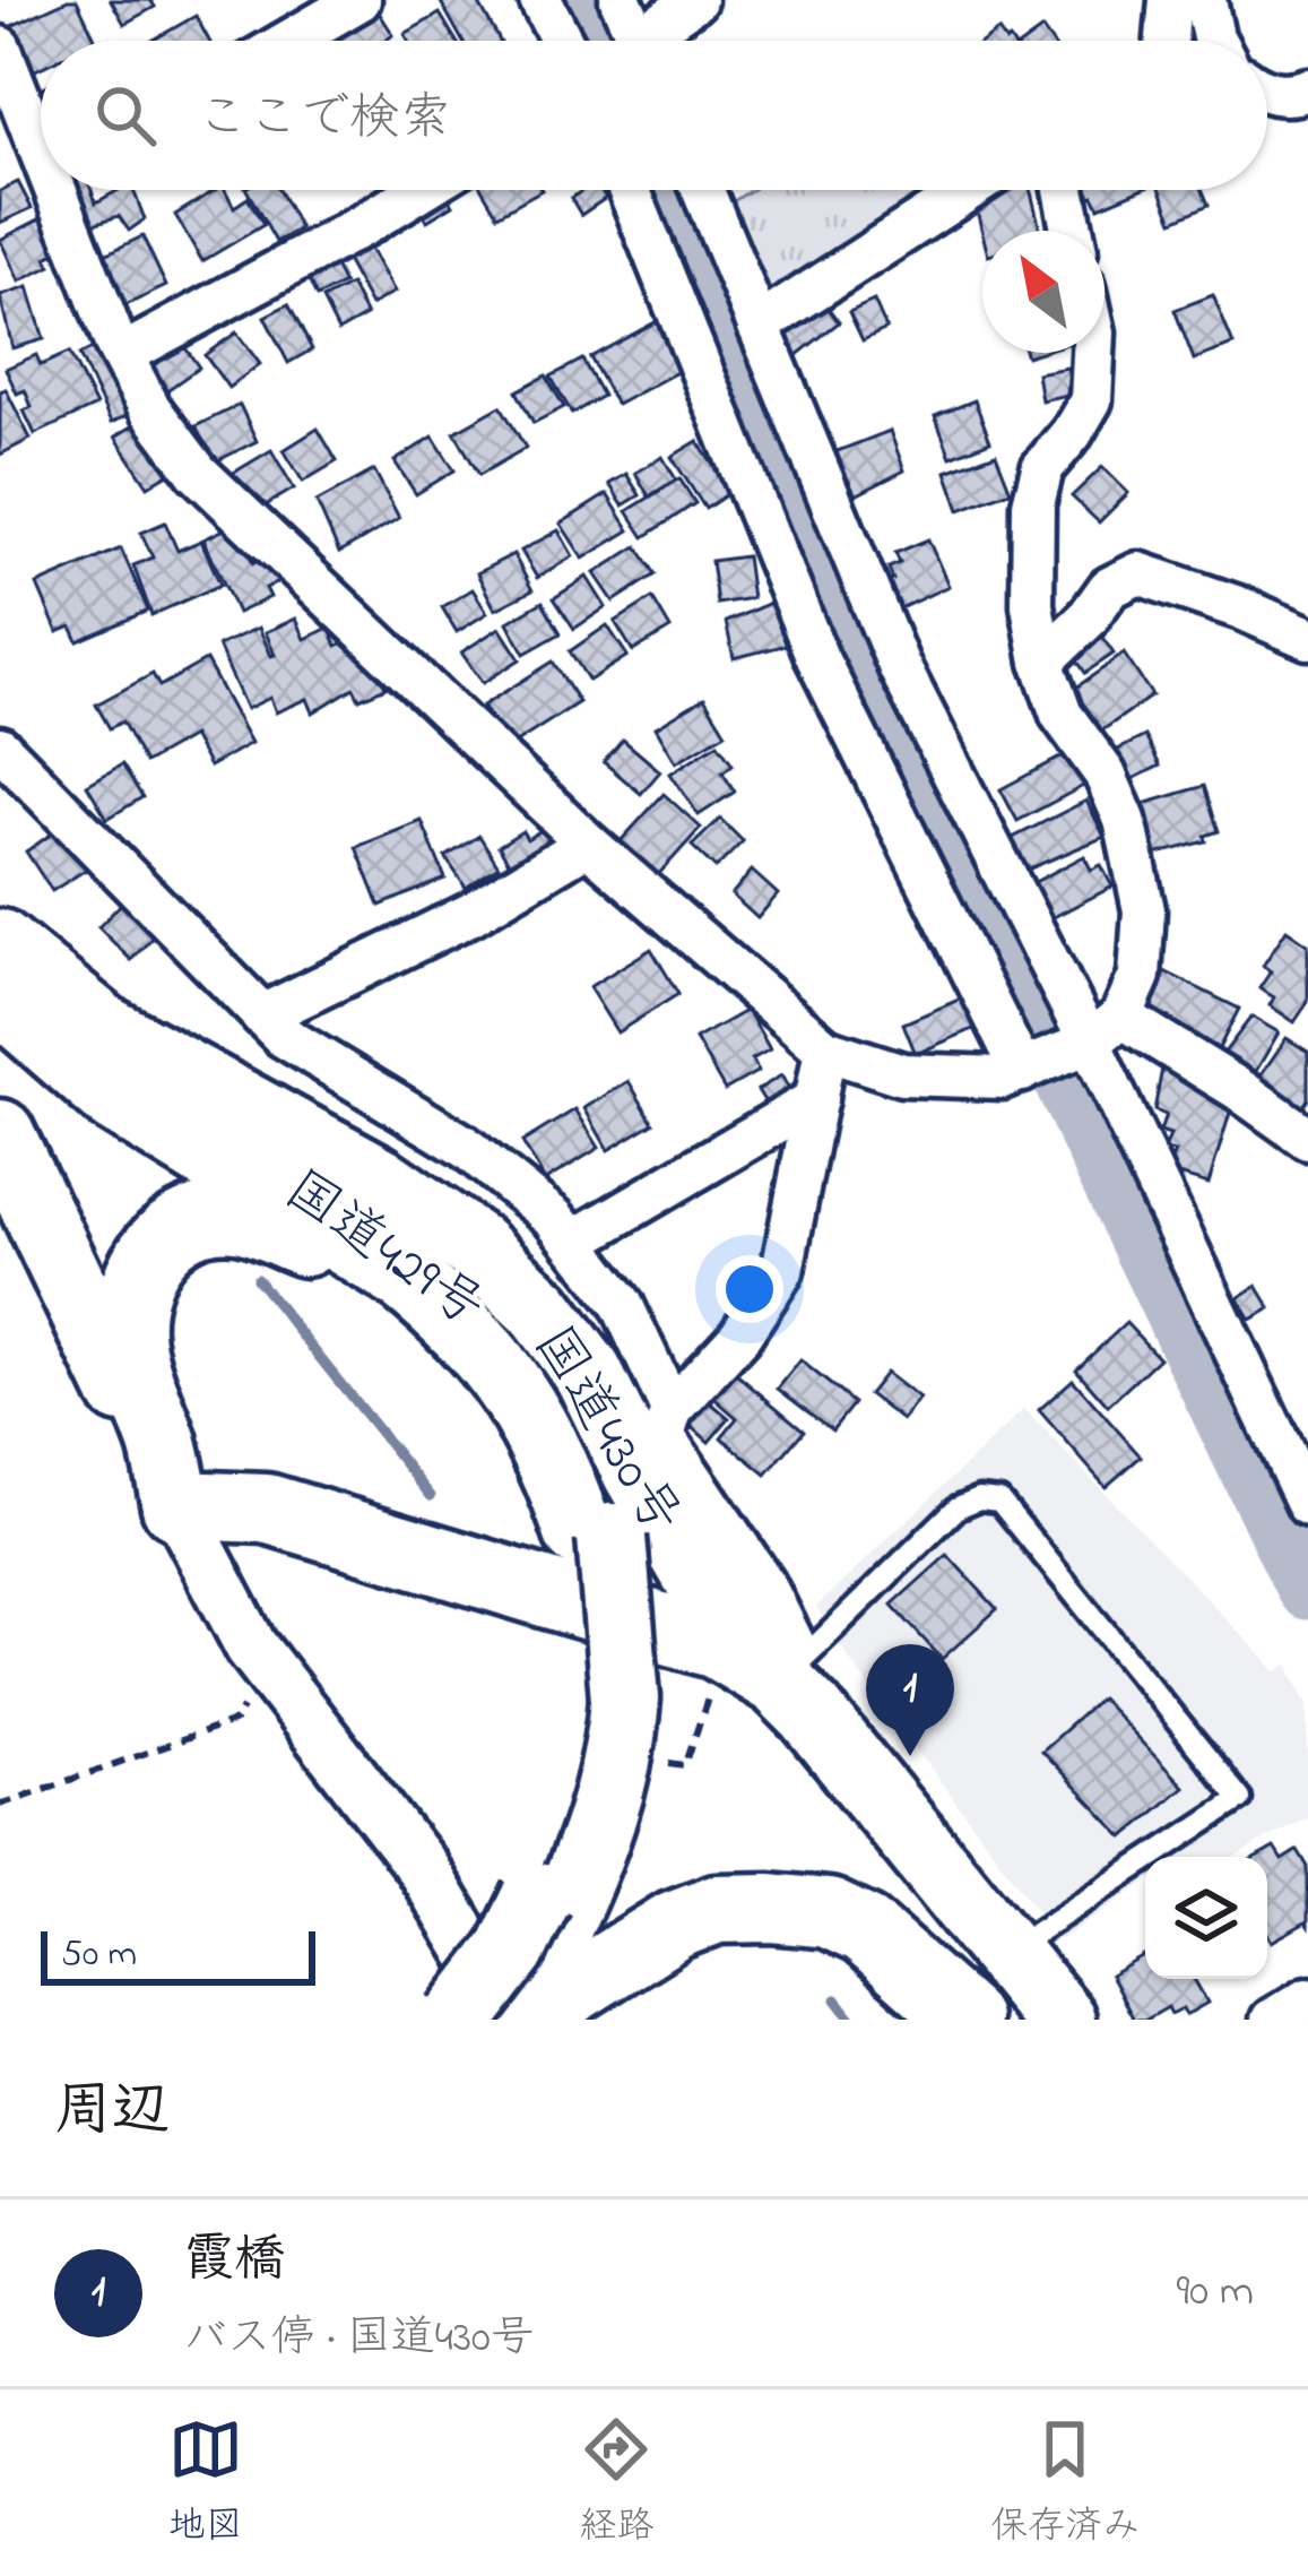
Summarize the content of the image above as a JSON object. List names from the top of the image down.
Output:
{
  "streets": {
    "highway": ["国道429号", "国道430号"]
  },
  "scale_bar": "50 m",
  "north": "top left",
  "page": {
    "search": "ここで検索",
    "pins": "1",
    "scale": "50 m",
    "heading": "周辺",
    "list": [
      {
        "mark": "1",
        "name": "霞橋",
        "note": "バス停 · 国道430号",
        "value": "90 m"
      }
    ],
    "nav": ["地図", "経路", "保存済み"]
  }
}
